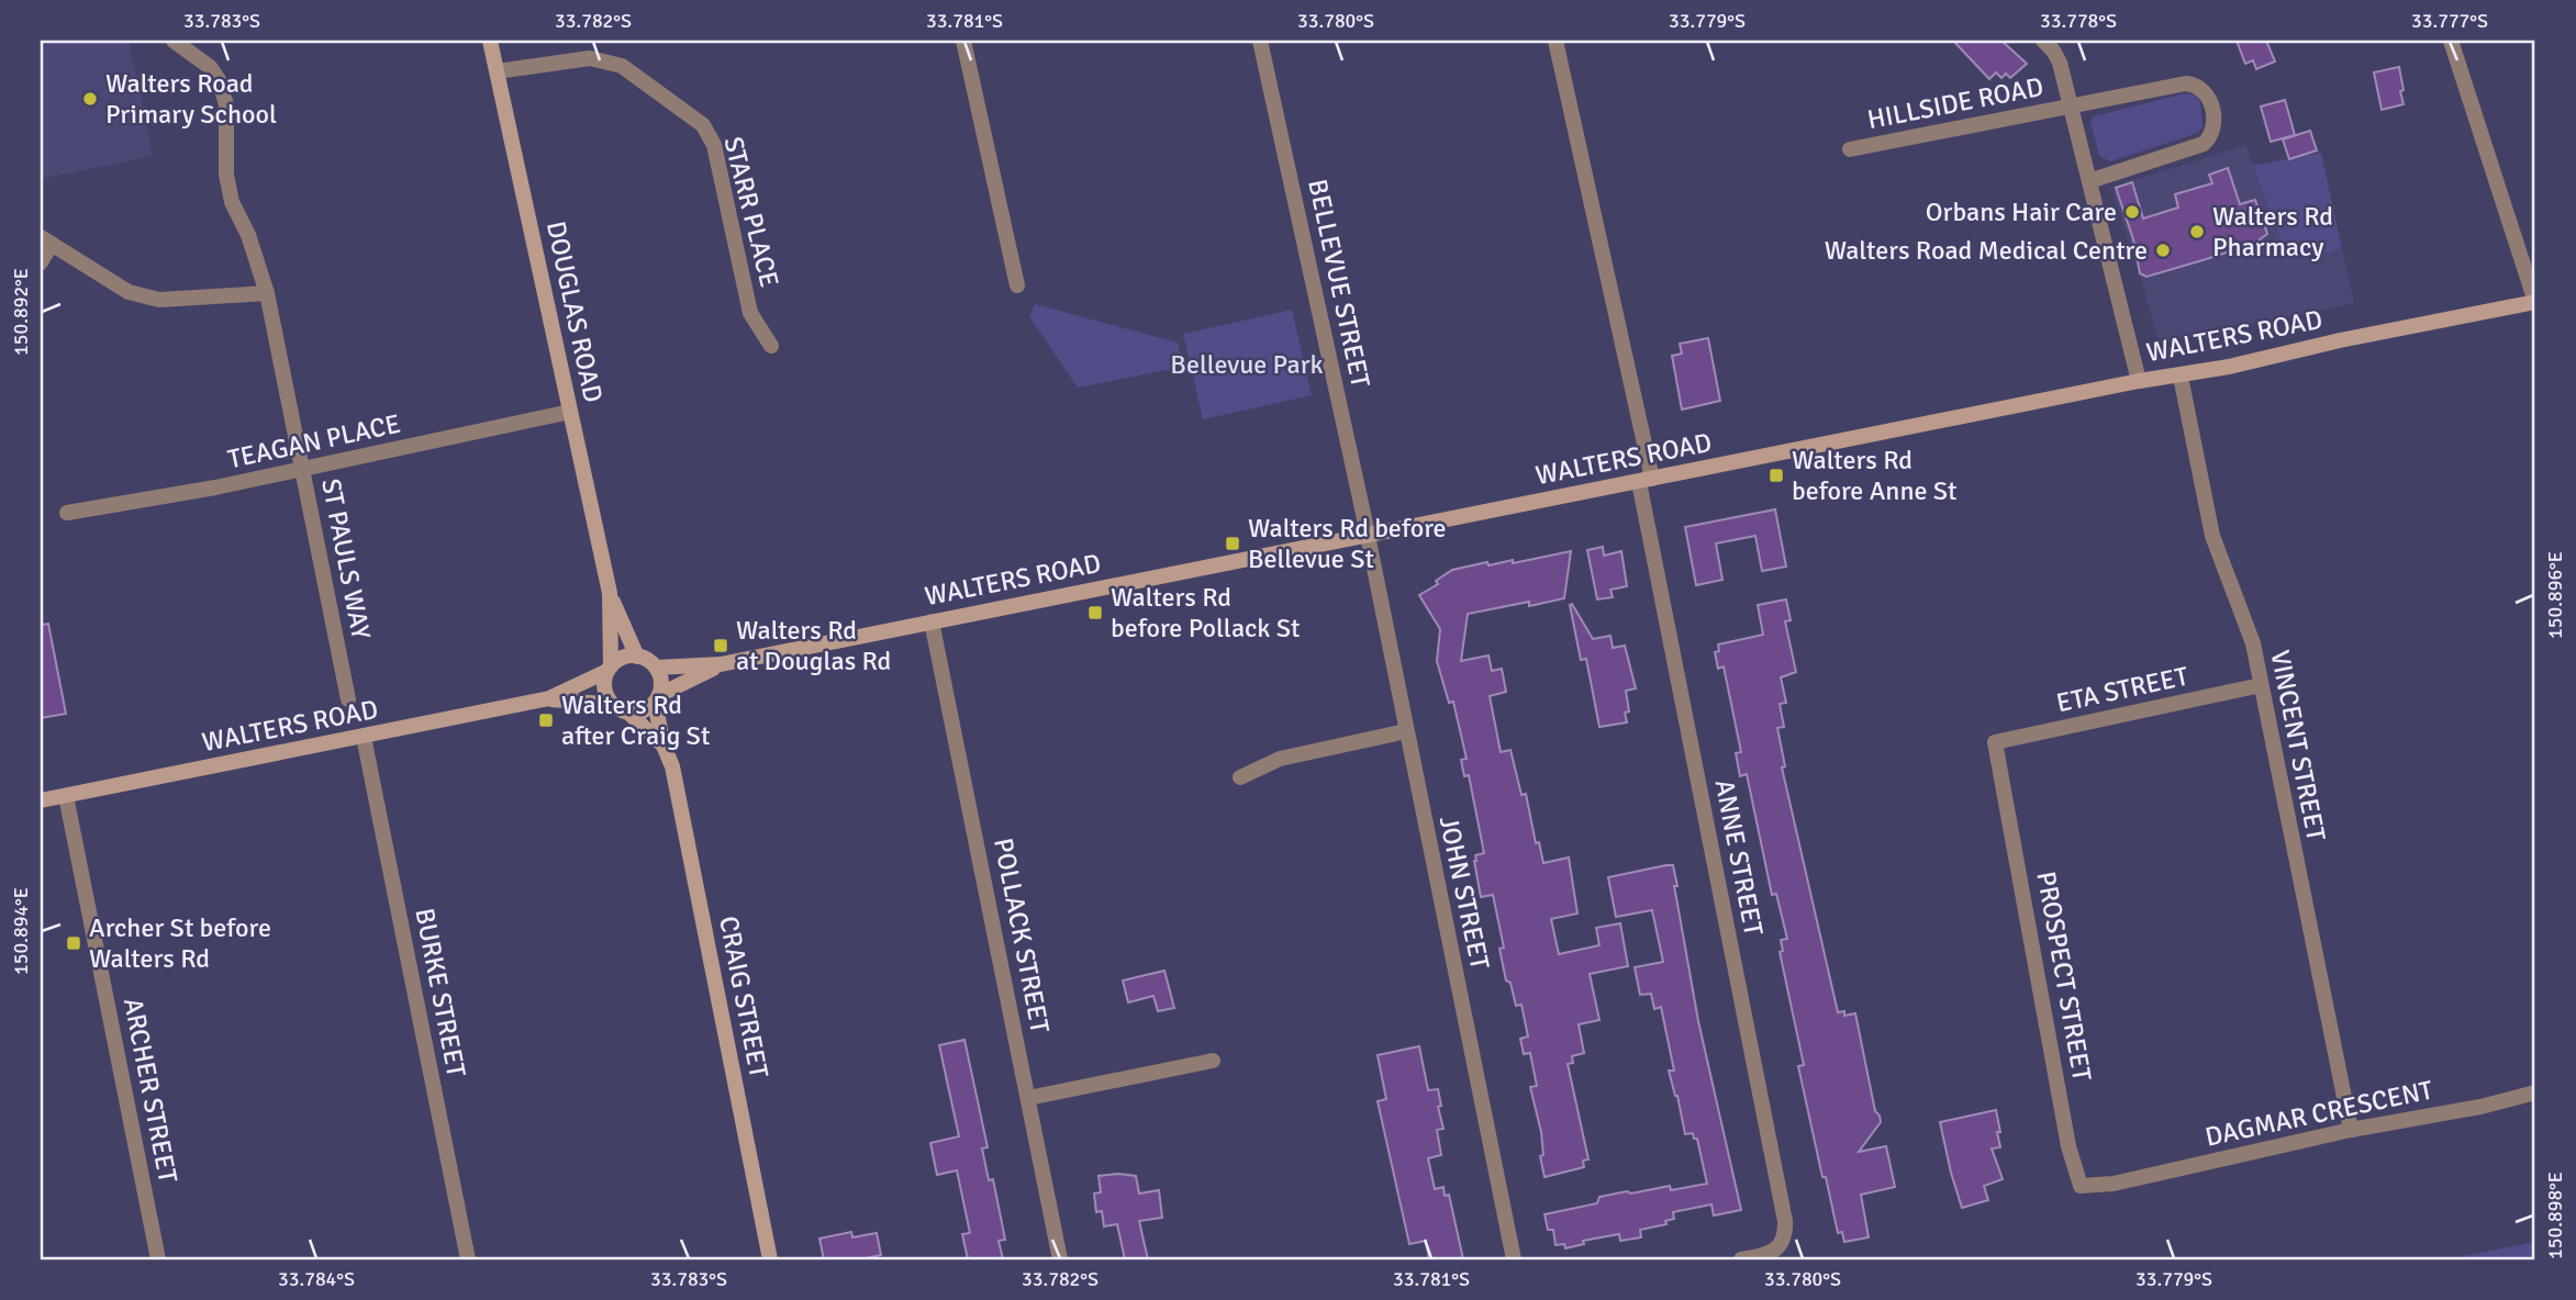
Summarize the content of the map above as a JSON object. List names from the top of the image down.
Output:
{
  "streets": {
    "main road": ["DOUGLAS ROAD", "WALTERS ROAD", "CRAIG STREET"],
    "street": [
      "HILLSIDE ROAD",
      "STARR PLACE",
      "BELLEVUE STREET",
      "TEAGAN PLACE",
      "ST PAULS WAY",
      "ETA STREET",
      "VINCENT STREET",
      "ANNE STREET",
      "JOHN STREET",
      "POLLACK STREET",
      "PROSPECT STREET",
      "BURKE STREET",
      "ARCHER STREET",
      "DAGMAR CRESCENT"
    ]
  },
  "crossings": [
    ["STARR PLACE", "DOUGLAS ROAD"],
    ["BELLEVUE STREET", "WALTERS ROAD"],
    ["BELLEVUE STREET", "JOHN STREET"],
    ["DOUGLAS ROAD", "WALTERS ROAD"],
    ["DOUGLAS ROAD", "TEAGAN PLACE"],
    ["DOUGLAS ROAD", "CRAIG STREET"],
    ["WALTERS ROAD", "VINCENT STREET"],
    ["WALTERS ROAD", "ANNE STREET"],
    ["WALTERS ROAD", "JOHN STREET"],
    ["WALTERS ROAD", "POLLACK STREET"],
    ["WALTERS ROAD", "BURKE STREET"],
    ["WALTERS ROAD", "CRAIG STREET"],
    ["WALTERS ROAD", "ARCHER STREET"],
    ["TEAGAN PLACE", "ST PAULS WAY"],
    ["ETA STREET", "VINCENT STREET"],
    ["ETA STREET", "PROSPECT STREET"],
    ["VINCENT STREET", "DAGMAR CRESCENT"],
    ["PROSPECT STREET", "DAGMAR CRESCENT"]
  ],
  "parks": ["Bellevue Park"],
  "places": {
    "other": [
      "Walters Road Primary School",
      "Orbans Hair Care",
      "Walters Rd Pharmacy",
      "Walters Road Medical Centre"
    ],
    "transit": [
      "Walters Rd before Anne St",
      "Walters Rd before Bellevue St",
      "Walters Rd before Pollack St",
      "Walters Rd at Douglas Rd",
      "Walters Rd after Craig St",
      "Archer St before Walters Rd"
    ]
  },
  "coordinates": [
    "33.783°S",
    "33.782°S",
    "33.781°S",
    "33.780°S",
    "33.779°S",
    "33.778°S",
    "33.777°S",
    "150.892°E",
    "150.896°E",
    "150.894°E",
    "150.898°E",
    "33.784°S"
  ]
}
